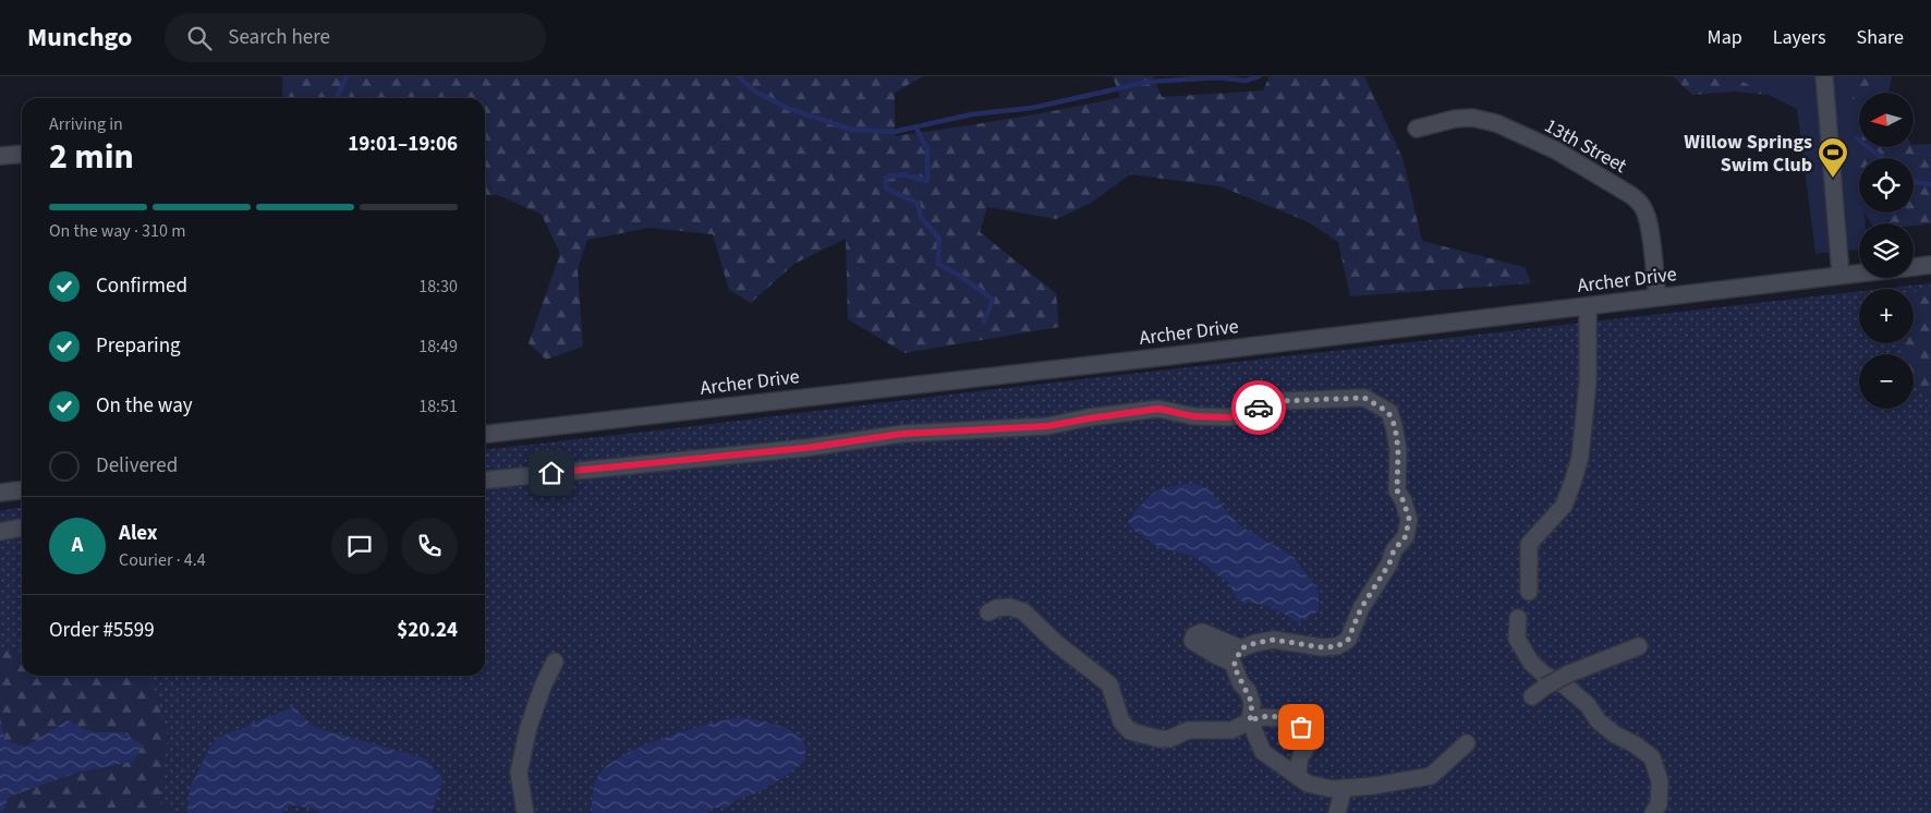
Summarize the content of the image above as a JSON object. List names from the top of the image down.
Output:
{
  "streets": {
    "street": ["13th Street", "Archer Drive"]
  },
  "crossings": [
    ["13th Street", "Archer Drive"]
  ],
  "places": {
    "sports": ["Willow Springs Swim Club"]
  },
  "north": "left",
  "page": {
    "header": "Munchgo",
    "search": "Search here",
    "nav": ["Map", "Layers", "Share"],
    "map_buttons": ["+", "−"],
    "heading": ["2 min", "Arriving in", "19:01–19:06"],
    "panel": [
      "Alex",
      "Courier · 4.4",
      "Order #5599",
      "$20.24"
    ],
    "bar": "On the way · 310 m",
    "list": [
      ["Confirmed", "18:30"],
      ["Preparing", "18:49"],
      ["On the way", "18:51"],
      "Delivered"
    ],
    "round": "A"
  }
}
